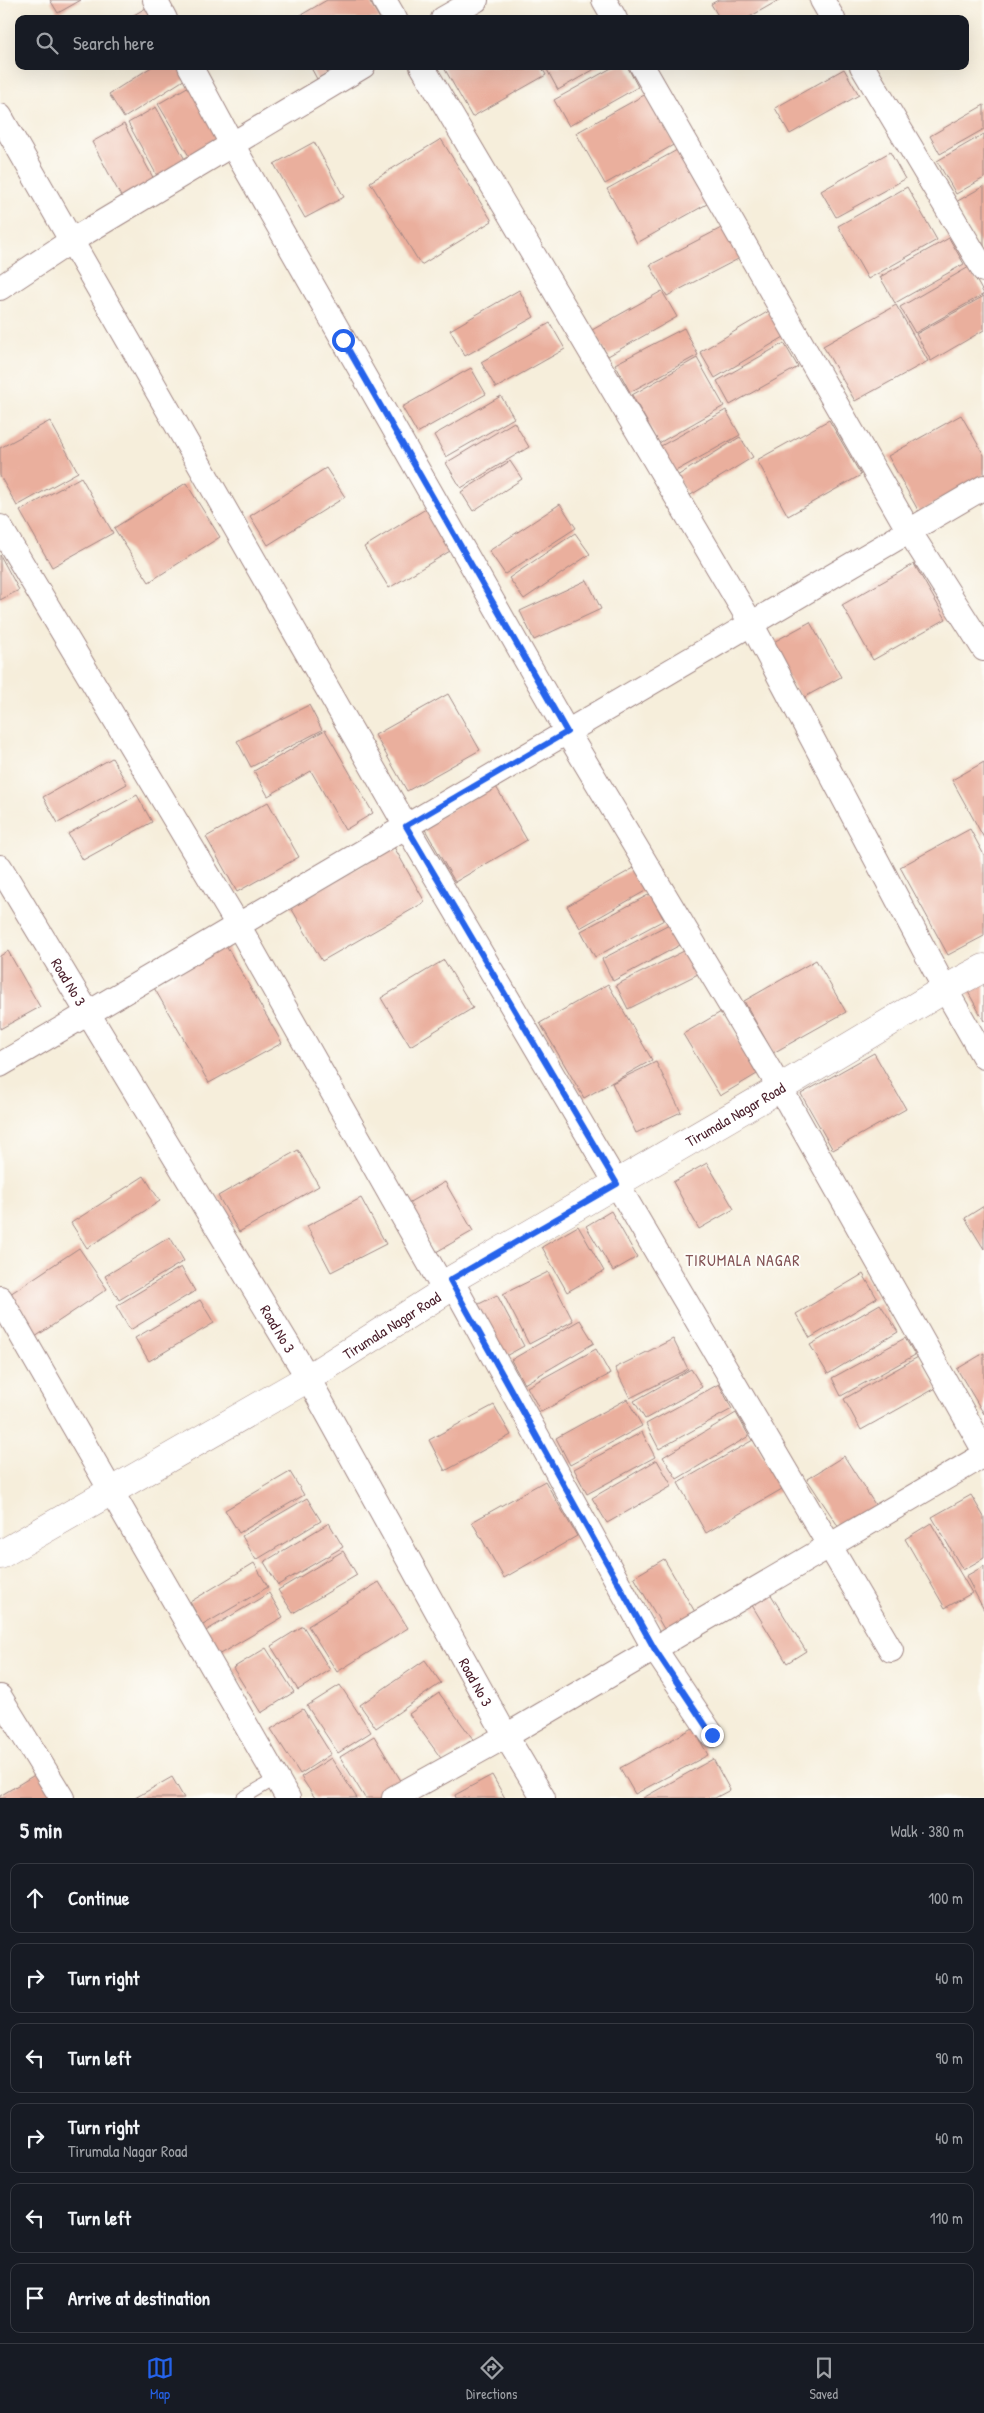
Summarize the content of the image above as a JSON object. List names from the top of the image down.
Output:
{
  "streets": {
    "street": ["Road No 3", "Tirumala Nagar Road"]
  },
  "crossings": [
    ["Road No 3", "Tirumala Nagar Road"]
  ],
  "districts": ["TIRUMALA NAGAR"],
  "page": {
    "search": "Search here",
    "heading": ["5 min", "Walk · 380 m"],
    "list": [
      ["Continue", "100 m"],
      ["Turn right", "40 m"],
      ["Turn left", "90 m"],
      ["Turn right", "Tirumala Nagar Road", "40 m"],
      ["Turn left", "110 m"],
      "Arrive at destination"
    ],
    "nav": ["Map", "Directions", "Saved"]
  }
}
